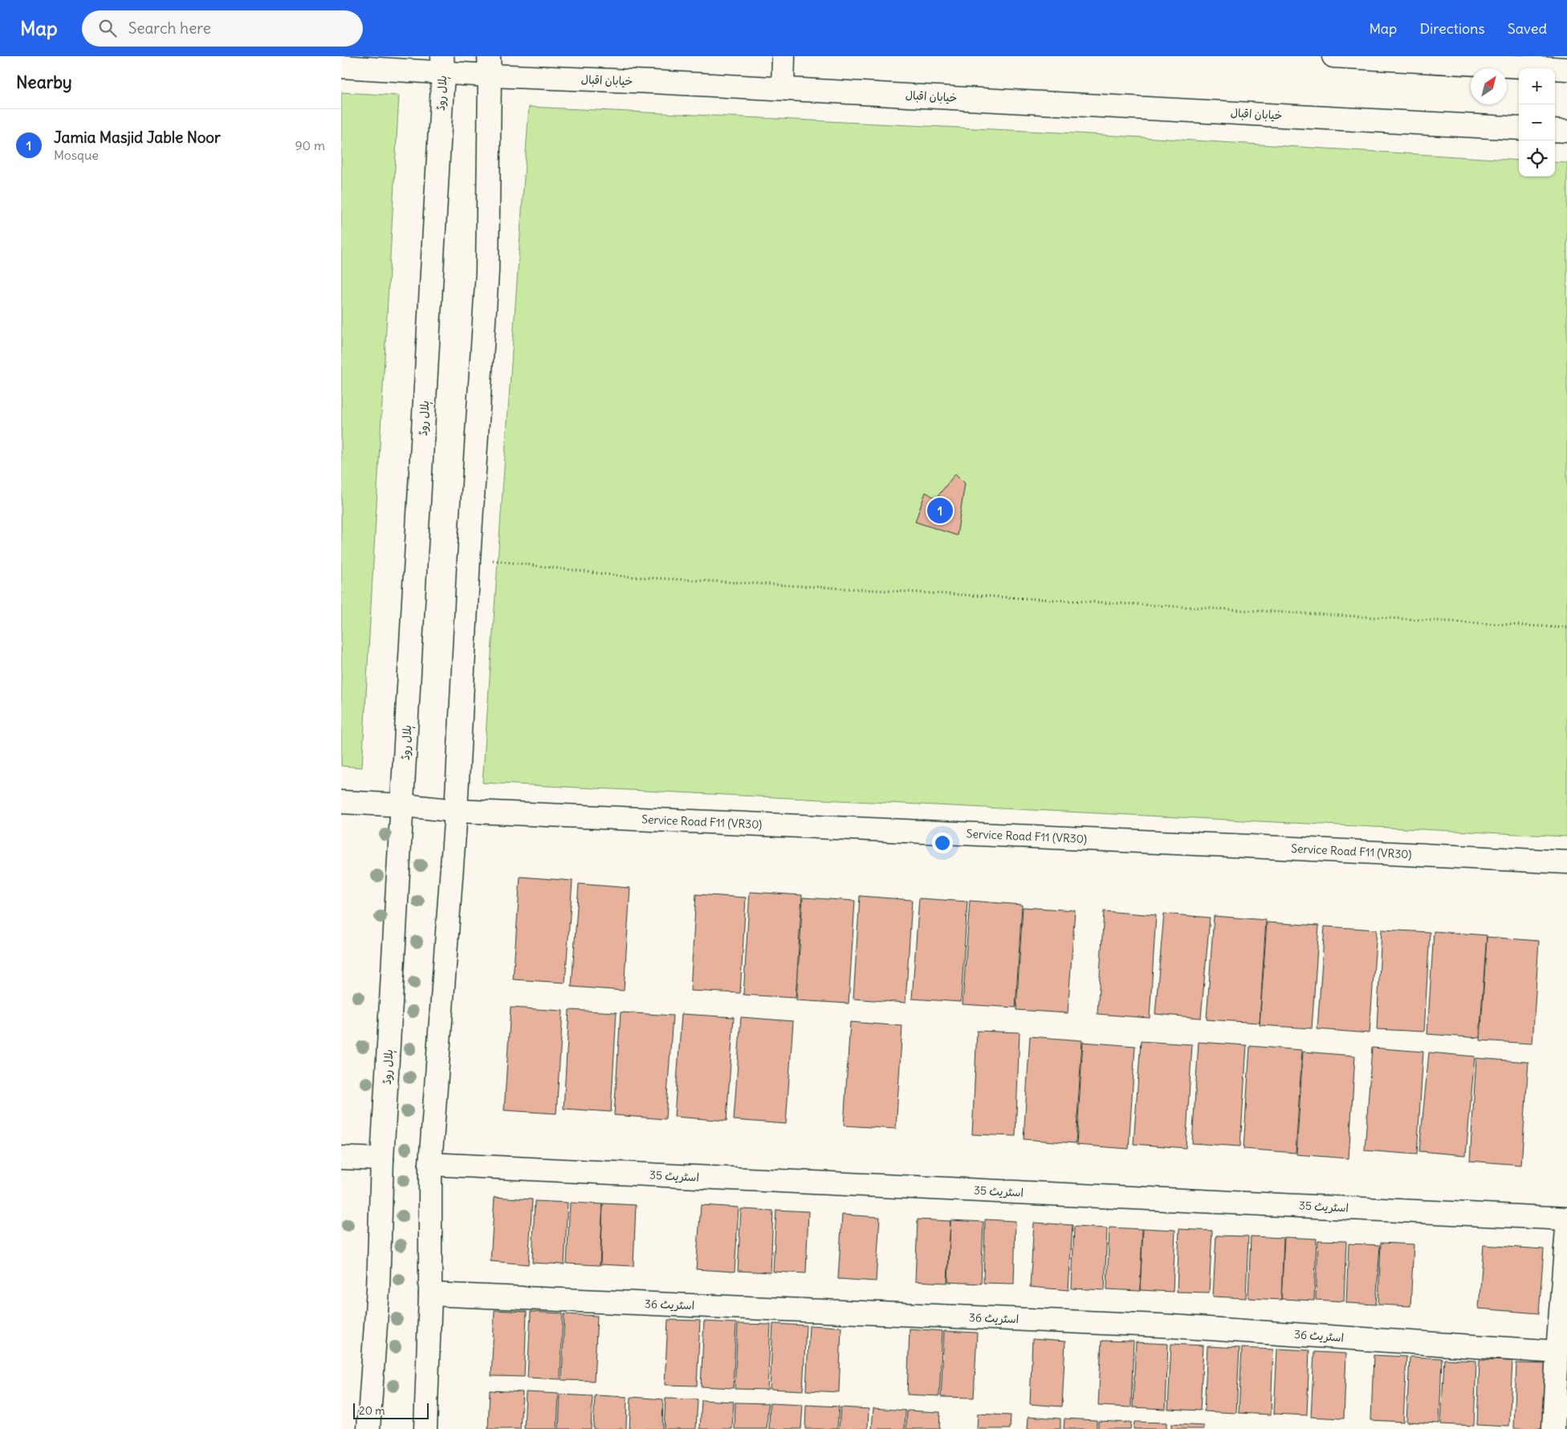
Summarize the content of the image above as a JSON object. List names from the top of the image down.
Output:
{
  "streets": {
    "street": [
      "خیابان اقبال",
      "ہلال روڈ",
      "Service Road F11 (VR30)",
      "اسٹریٹ 35",
      "اسٹریٹ 36"
    ]
  },
  "crossings": [
    ["خیابان اقبال", "ہلال روڈ"],
    ["ہلال روڈ", "Service Road F11 (VR30)"]
  ],
  "scale_bar": "20 m",
  "north": "top right",
  "page": {
    "header": "Map",
    "search": "Search here",
    "nav": ["Map", "Directions", "Saved"],
    "heading": "Nearby",
    "map_buttons": ["+", "−"],
    "list": [
      {
        "mark": "1",
        "name": "Jamia Masjid Jable Noor",
        "note": "Mosque",
        "value": "90 m"
      }
    ],
    "pins": "1",
    "scale": "20 m"
  }
}
